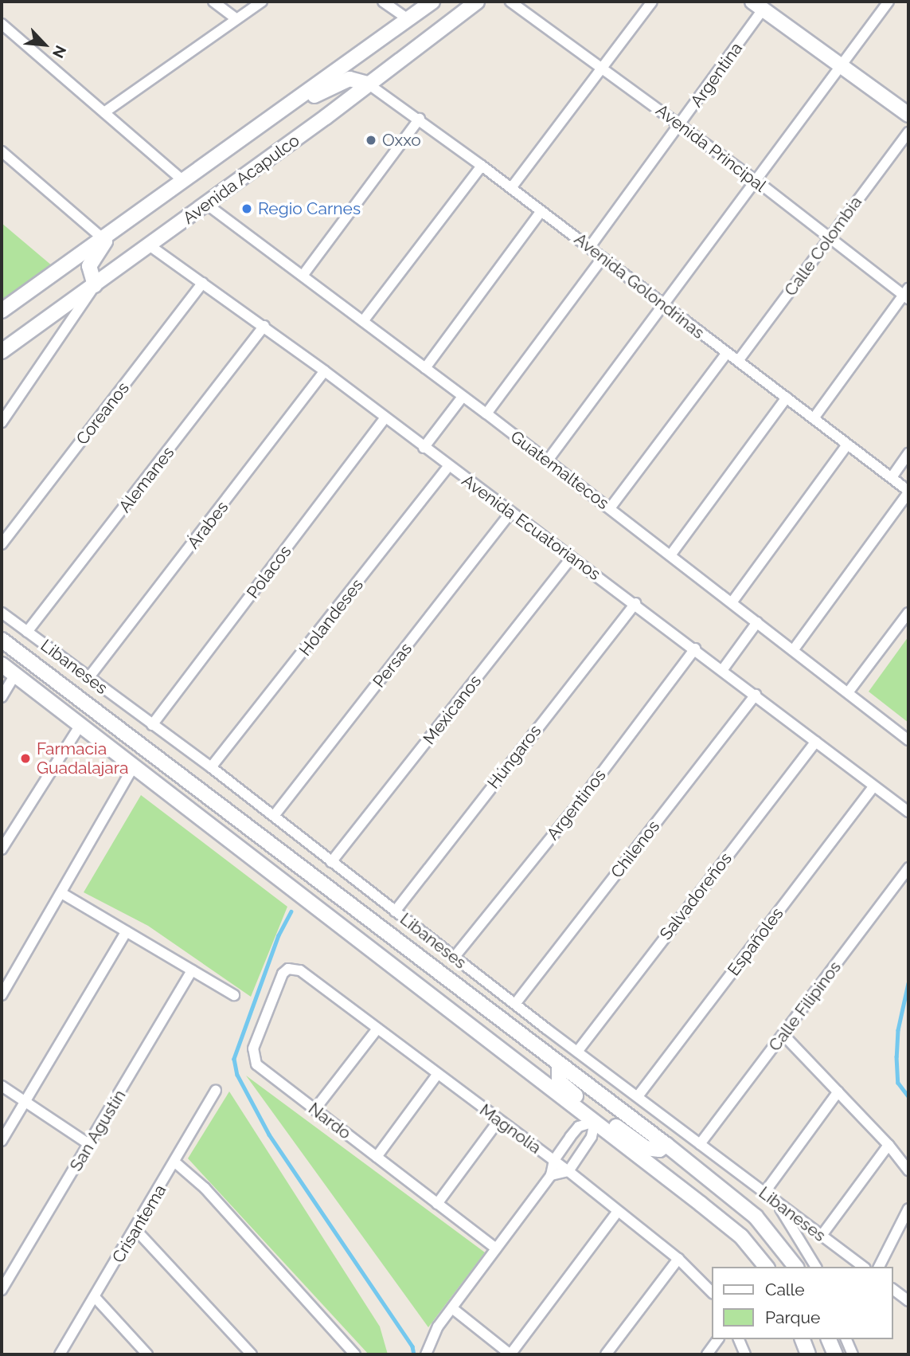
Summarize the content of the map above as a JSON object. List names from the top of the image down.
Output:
{
  "streets": {
    "main road": ["Avenida Acapulco", "Libaneses"],
    "street": [
      "Argentina",
      "Avenida Principal",
      "Calle Colombia",
      "Avenida Golondrinas",
      "Coreanos",
      "Guatemaltecos",
      "Alemanes",
      "Árabes",
      "Avenida Ecuatorianos",
      "Polacos",
      "Holandeses",
      "Persas",
      "Mexicanos",
      "Húngaros",
      "Argentinos",
      "Chilenos",
      "Salvadoreños",
      "Españoles",
      "Calle Filipinos",
      "Nardo",
      "Magnolia",
      "San Agustín",
      "Crisantema"
    ]
  },
  "crossings": [
    ["Argentina", "Avenida Principal"],
    ["Argentina", "Avenida Golondrinas"],
    ["Avenida Principal", "Calle Colombia"],
    ["Avenida Acapulco", "Avenida Golondrinas"],
    ["Avenida Acapulco", "Guatemaltecos"],
    ["Avenida Acapulco", "Avenida Ecuatorianos"],
    ["Calle Colombia", "Avenida Golondrinas"],
    ["Coreanos", "Avenida Ecuatorianos"],
    ["Alemanes", "Avenida Ecuatorianos"],
    ["Alemanes", "Libaneses"],
    ["Árabes", "Avenida Ecuatorianos"],
    ["Árabes", "Libaneses"],
    ["Avenida Ecuatorianos", "Polacos"],
    ["Avenida Ecuatorianos", "Holandeses"],
    ["Avenida Ecuatorianos", "Persas"],
    ["Avenida Ecuatorianos", "Mexicanos"],
    ["Avenida Ecuatorianos", "Húngaros"],
    ["Avenida Ecuatorianos", "Argentinos"],
    ["Avenida Ecuatorianos", "Chilenos"],
    ["Avenida Ecuatorianos", "Salvadoreños"],
    ["Avenida Ecuatorianos", "Españoles"],
    ["Polacos", "Libaneses"],
    ["Holandeses", "Libaneses"],
    ["Persas", "Libaneses"],
    ["Libaneses", "Mexicanos"],
    ["Libaneses", "Húngaros"],
    ["Libaneses", "Argentinos"],
    ["Libaneses", "Chilenos"],
    ["Libaneses", "Salvadoreños"],
    ["Libaneses", "Españoles"],
    ["Libaneses", "Calle Filipinos"],
    ["Nardo", "Magnolia"]
  ],
  "places": ["Oxxo", "Regio Carnes", "Farmacia Guadalajara"],
  "legend": ["Calle", "Parque"],
  "north": "bottom right"
}
